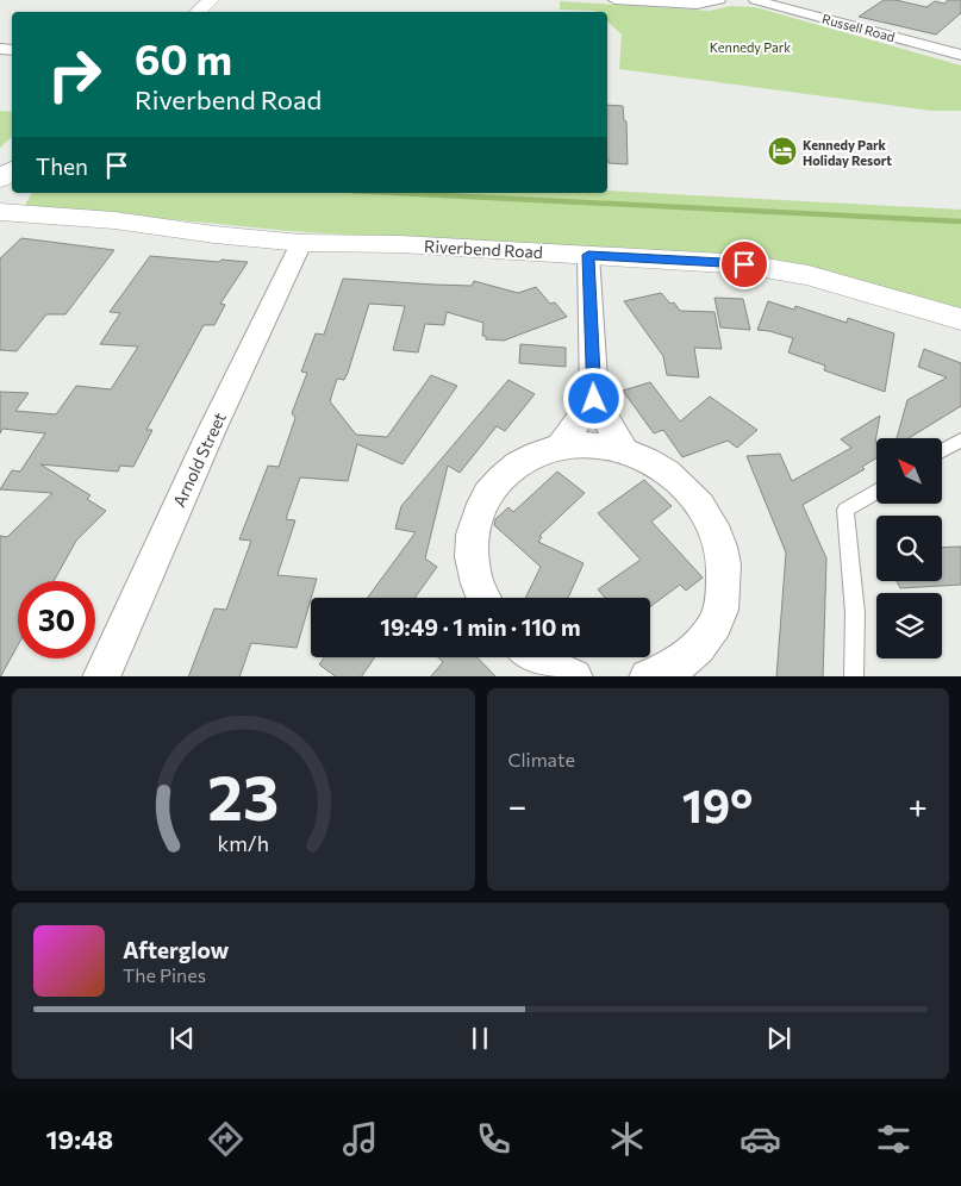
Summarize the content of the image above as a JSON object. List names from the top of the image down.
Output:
{
  "streets": {
    "main road": ["Riverbend Road"],
    "street": ["Russell Road", "Arnold Street"]
  },
  "crossings": [
    ["Riverbend Road", "Arnold Street"]
  ],
  "parks": ["Kennedy Park"],
  "places": {
    "hotel": ["Kennedy Park Holiday Resort"]
  },
  "north": "top left",
  "page": {
    "turn": ["60 m", "Riverbend Road"],
    "then": "Then",
    "limit": "30",
    "trip": "19:49 · 1 min · 110 m",
    "tile": "Climate",
    "heat": ["−", "19°", "+"],
    "song": ["Afterglow", "The Pines"],
    "tabs": "19:48",
    "gauge": ["23", "km/h"]
  }
}
